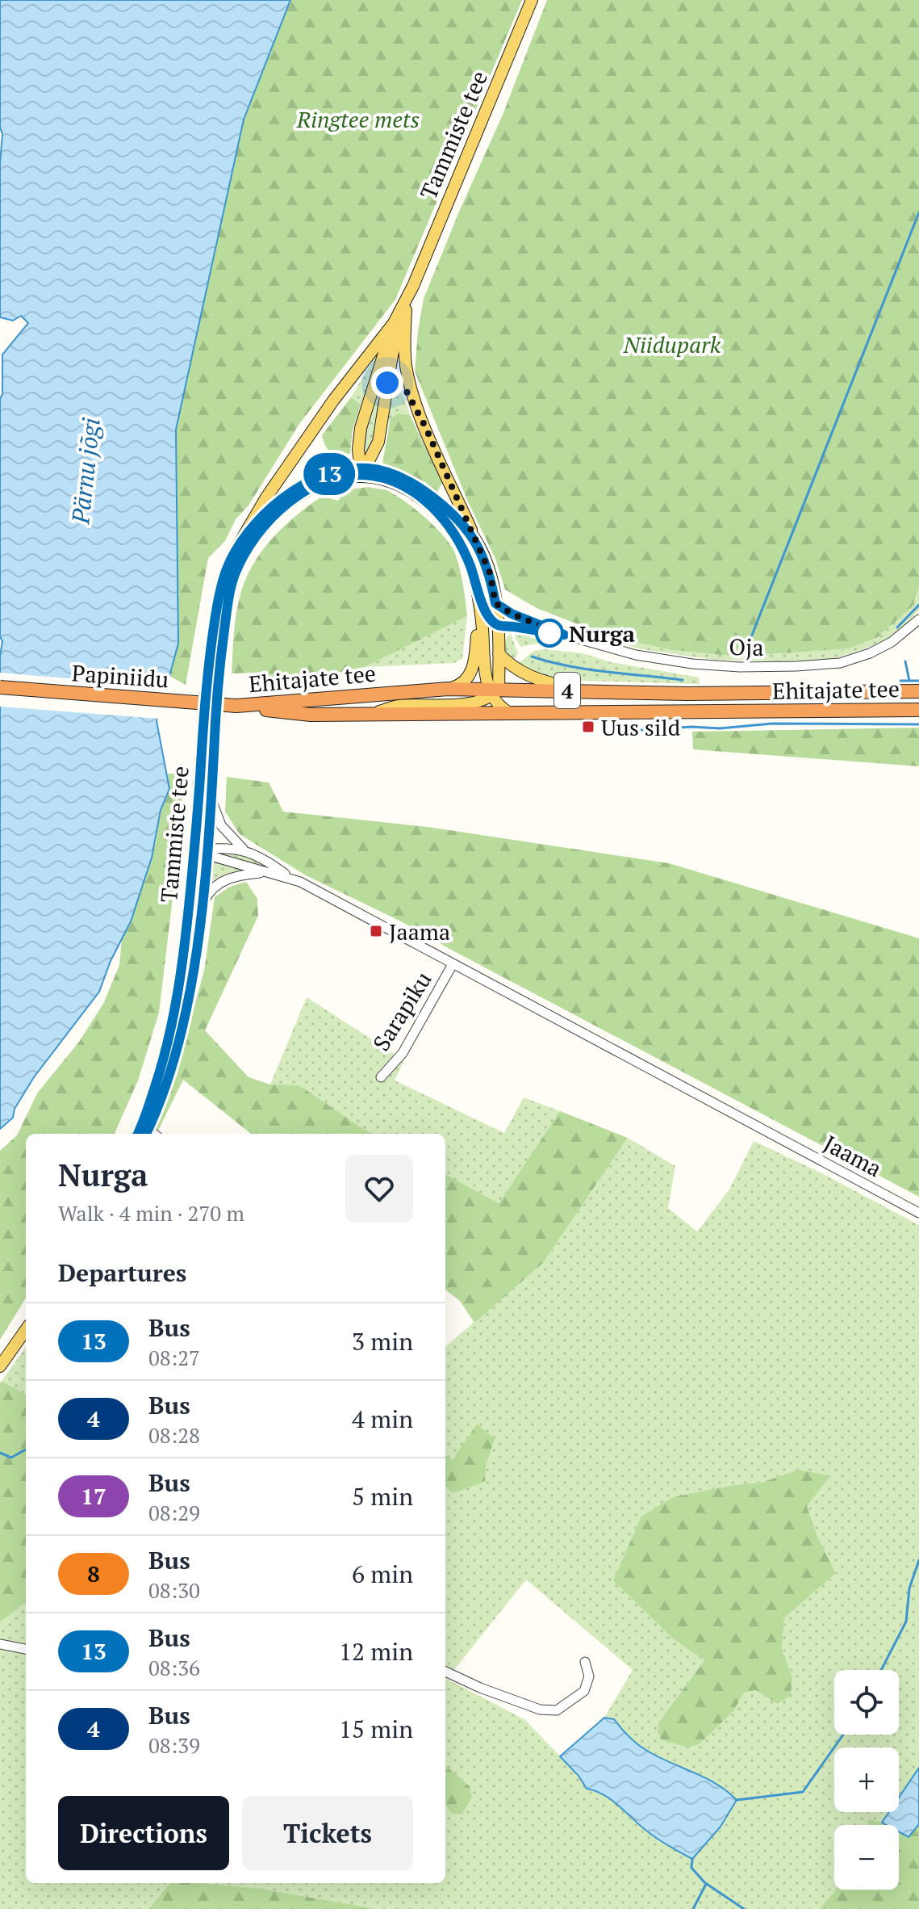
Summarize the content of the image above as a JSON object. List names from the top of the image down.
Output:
{
  "streets": {
    "highway": ["Papiniidu", "Ehitajate tee", "4"],
    "main road": ["Tammiste tee"],
    "street": ["Oja", "Sarapiku", "Jaama"]
  },
  "crossings": [
    ["Tammiste tee", "Jaama"],
    ["Papiniidu", "Ehitajate tee"],
    ["Sarapiku", "Jaama"]
  ],
  "water": ["Pärnu jõgi"],
  "parks": ["Ringtee mets", "Niidupark"],
  "places": {
    "other": ["Nurga"],
    "transit": ["Uus sild", "Jaama"]
  },
  "lines": ["bus line 13"],
  "page": {
    "on_map": "13",
    "heading": [
      ["Nurga", "Walk · 4 min · 270 m"],
      "Departures"
    ],
    "list": [
      {
        "mark": "13",
        "name": "Bus",
        "note": "08:27",
        "value": "3 min"
      },
      {
        "mark": "4",
        "name": "Bus",
        "note": "08:28",
        "value": "4 min"
      },
      {
        "mark": "17",
        "name": "Bus",
        "note": "08:29",
        "value": "5 min"
      },
      {
        "mark": "8",
        "name": "Bus",
        "note": "08:30",
        "value": "6 min"
      },
      {
        "mark": "13",
        "name": "Bus",
        "note": "08:36",
        "value": "12 min"
      },
      {
        "mark": "4",
        "name": "Bus",
        "note": "08:39",
        "value": "15 min"
      }
    ],
    "map_buttons": ["+", "−"],
    "buttons": ["Directions", "Tickets"]
  }
}
